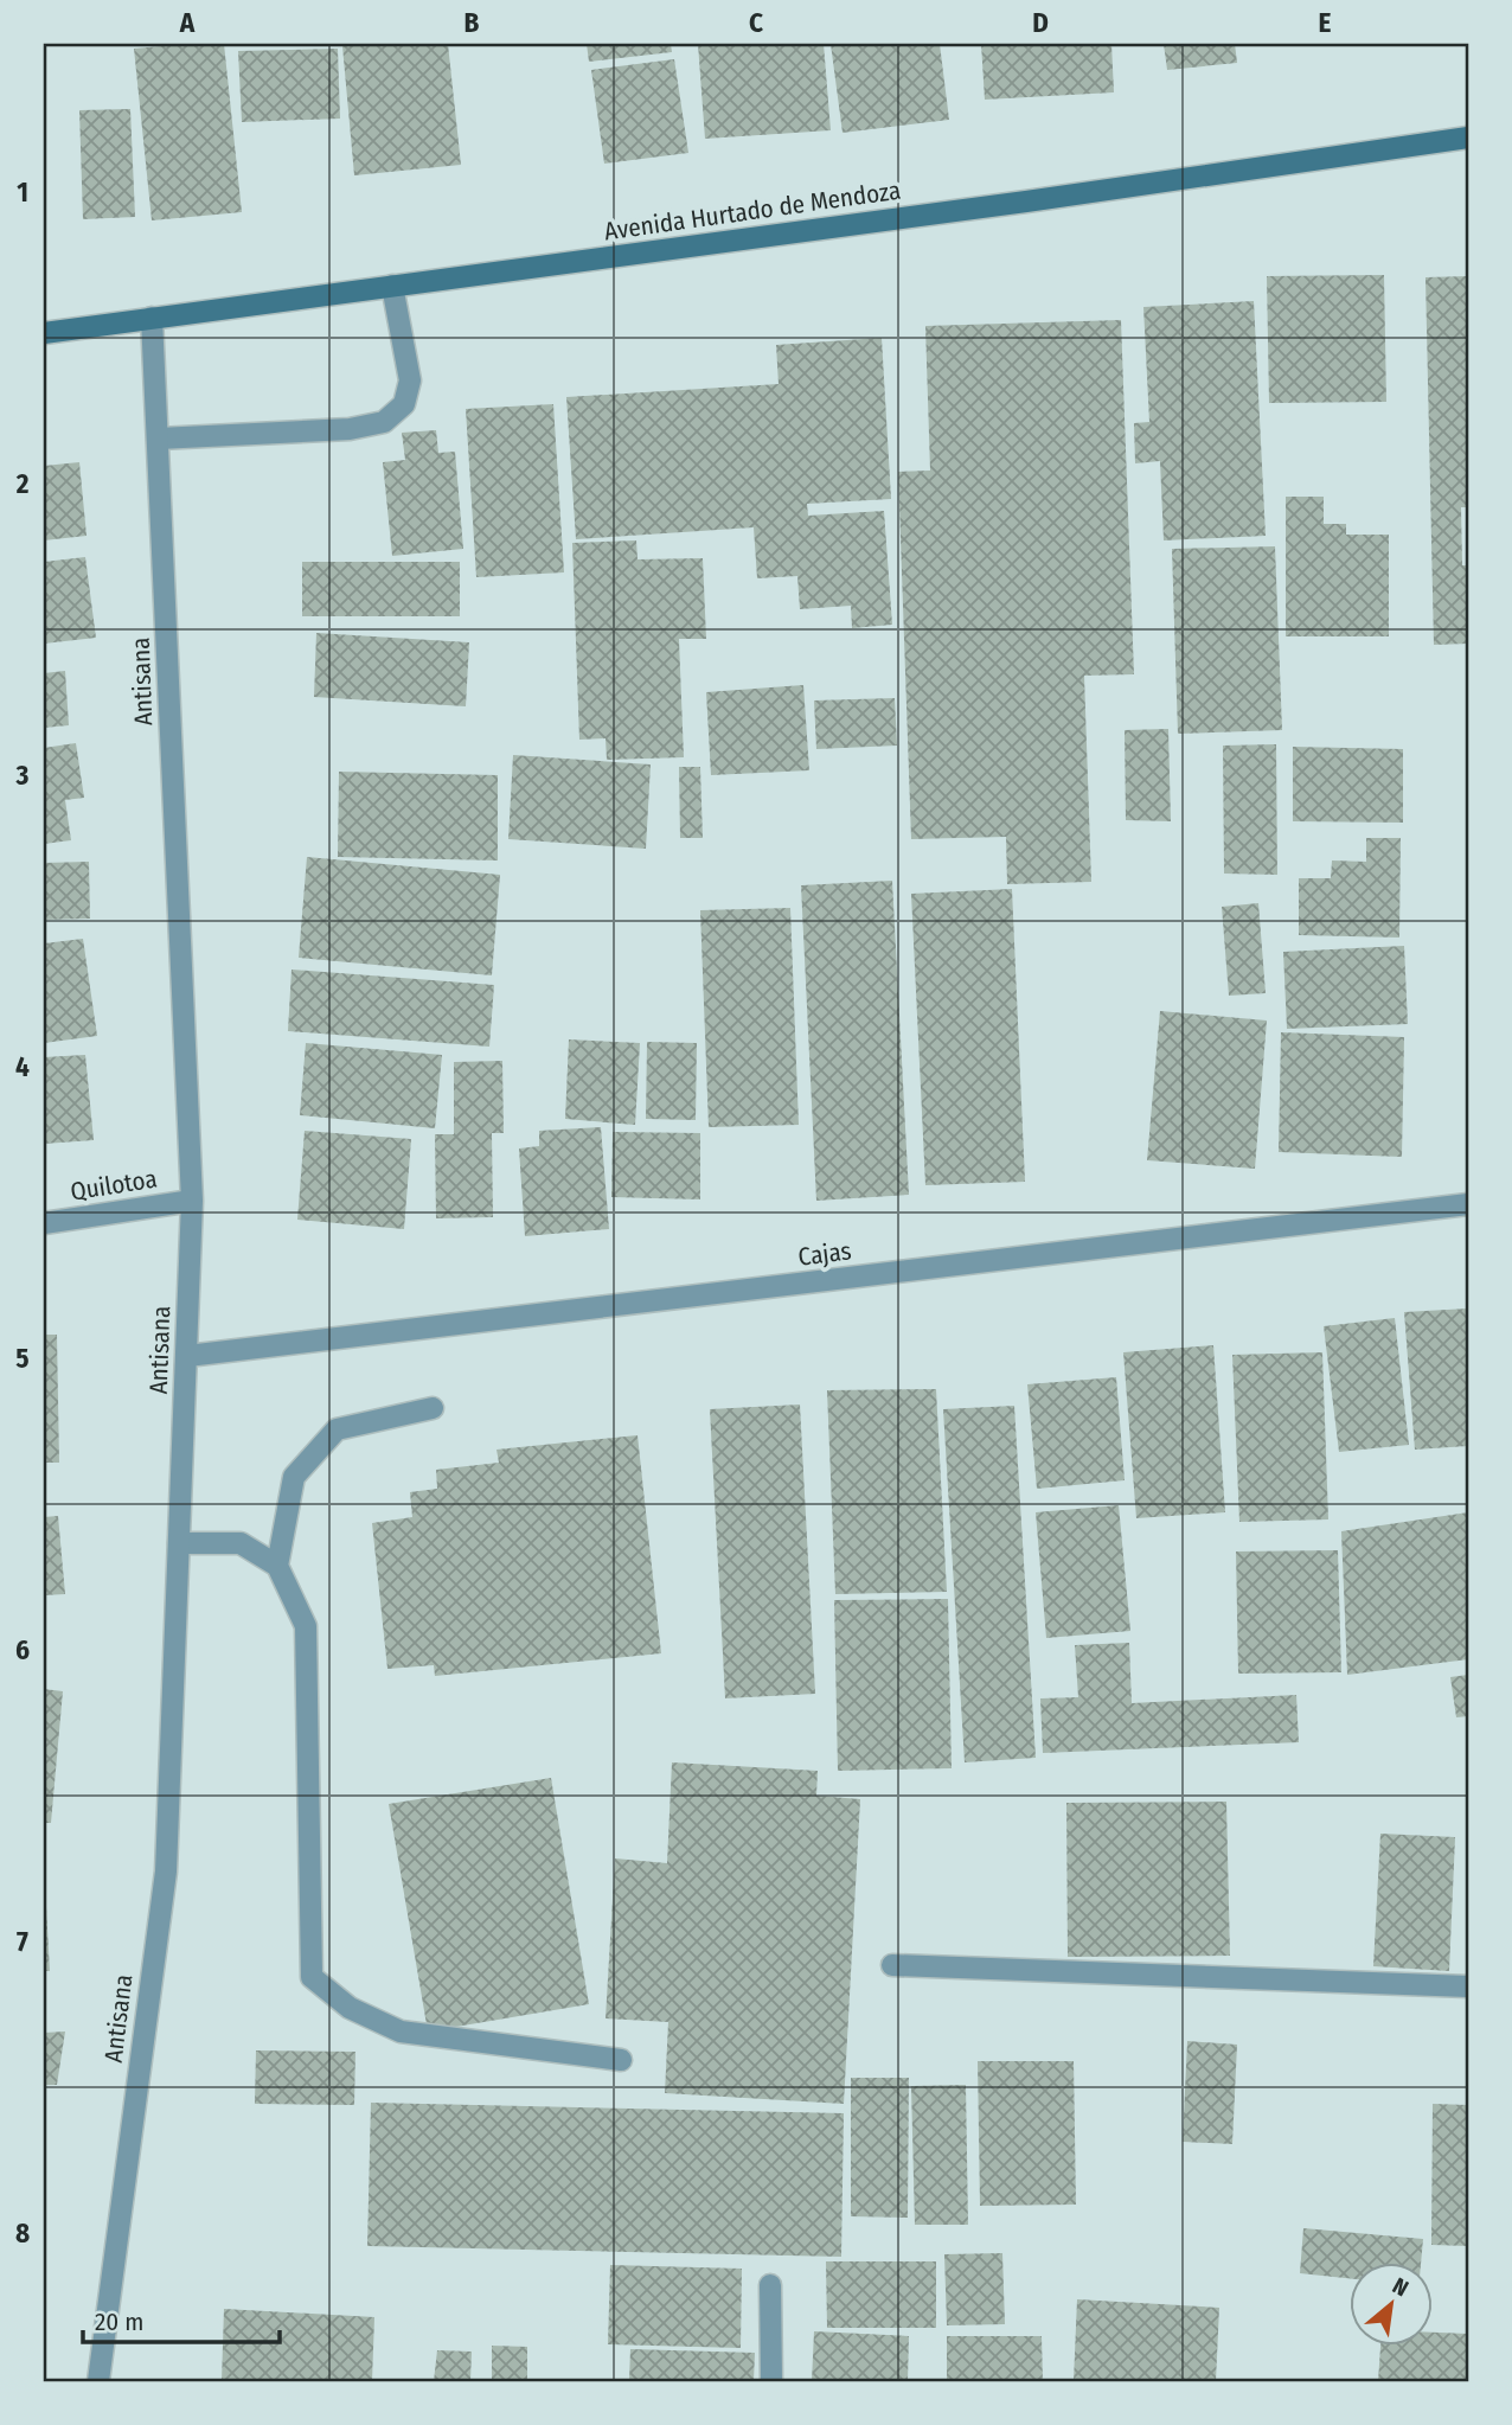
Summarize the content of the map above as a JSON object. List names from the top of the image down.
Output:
{
  "streets": {
    "main road": ["Avenida Hurtado de Mendoza"],
    "street": ["Antisana", "Quilotoa", "Cajas"]
  },
  "crossings": [
    ["Avenida Hurtado de Mendoza", "Antisana"],
    ["Antisana", "Quilotoa"],
    ["Antisana", "Cajas"]
  ],
  "scale_bar": "20 m",
  "north": "top right",
  "grid": {
    "columns": [
      "A",
      "B",
      "C",
      "D",
      "E"
    ],
    "rows": [
      "1",
      "2",
      "3",
      "4",
      "5",
      "6",
      "7",
      "8"
    ]
  }
}
